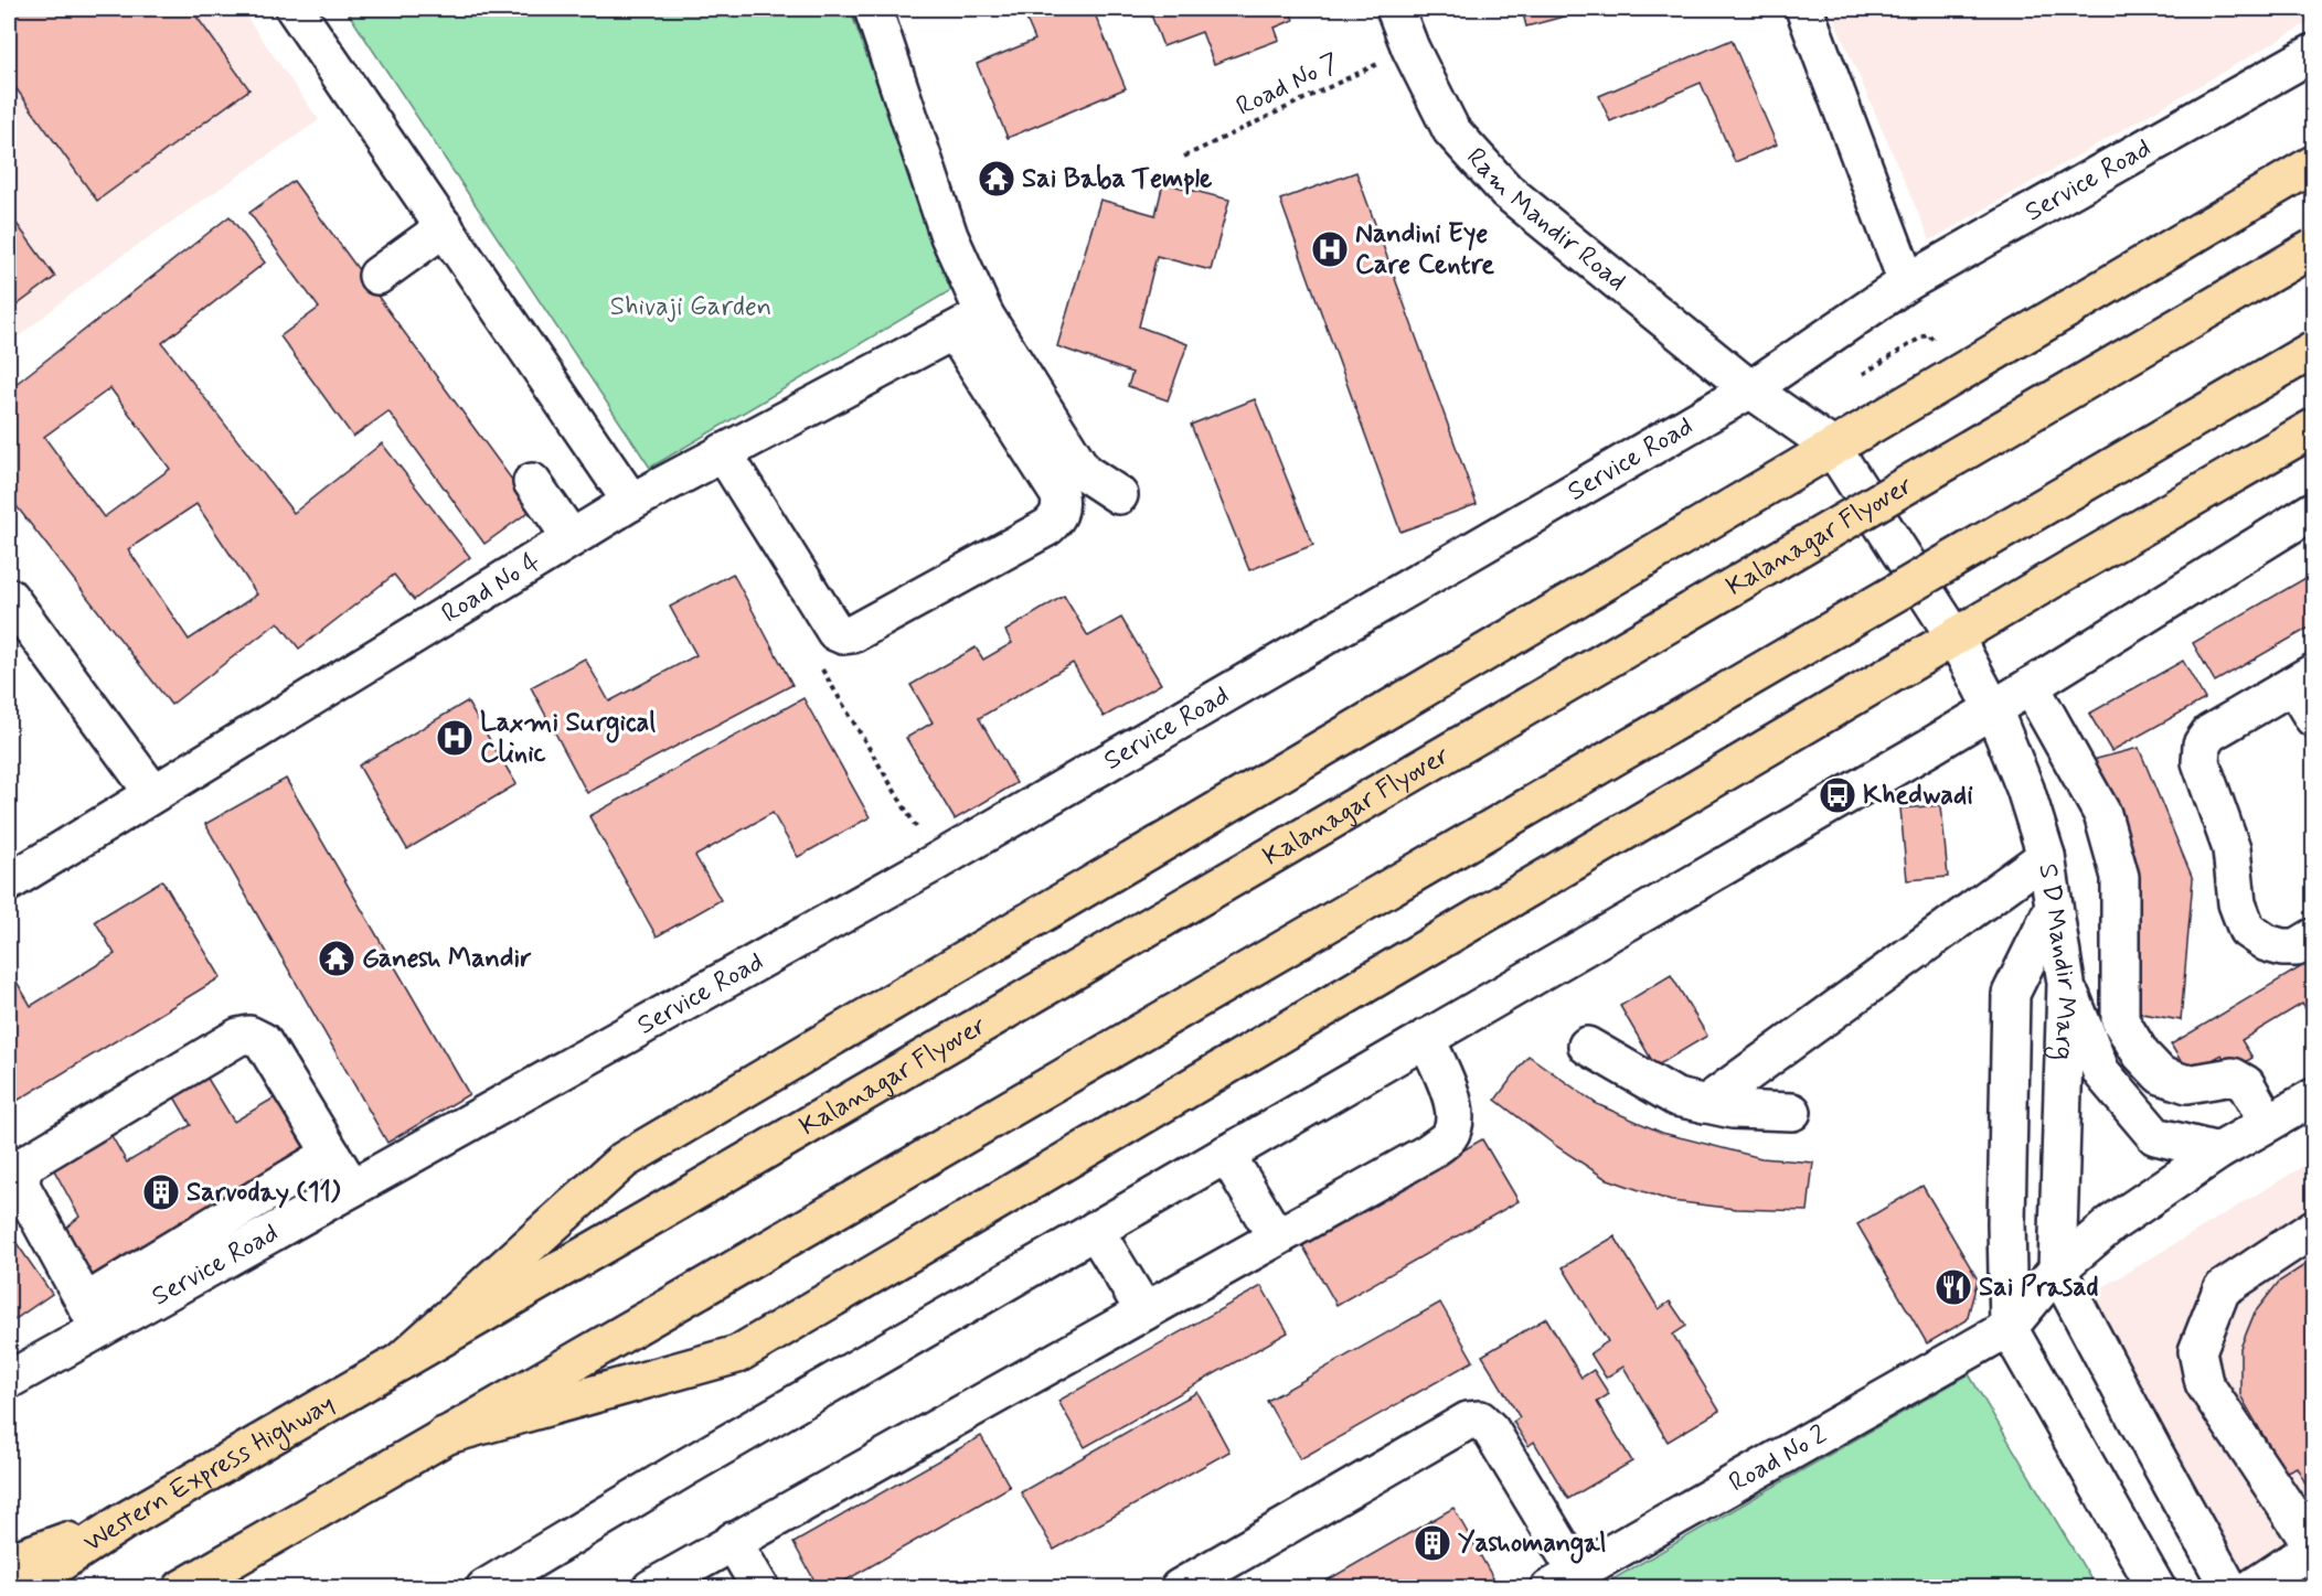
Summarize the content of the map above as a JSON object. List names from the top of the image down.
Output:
{
  "streets": {
    "highway": ["Kalanagar Flyover", "Western Express Highway"],
    "street": [
      "Service Road",
      "Ram Mandir Road",
      "Road No 4",
      "S D Mandir Marg",
      "Road No 2"
    ],
    "path": ["Road No 7"]
  },
  "crossings": [
    ["Road No 7", "Ram Mandir Road"],
    ["Service Road", "Ram Mandir Road"],
    ["Service Road", "S D Mandir Marg"],
    ["Ram Mandir Road", "S D Mandir Marg"],
    ["Kalanagar Flyover", "Western Express Highway"]
  ],
  "parks": ["Shivaji Garden"],
  "places": {
    "temple": ["Sai Baba Temple", "Ganesh Mandir"],
    "hospital": ["Nandini Eye Care Centre", "Laxmi Surgical Clinic"],
    "bus stop": ["Khedwadi"],
    "building": ["Sarvoday (11)", "Yashomangal"],
    "restaurant": ["Sai Prasad"]
  }
}
